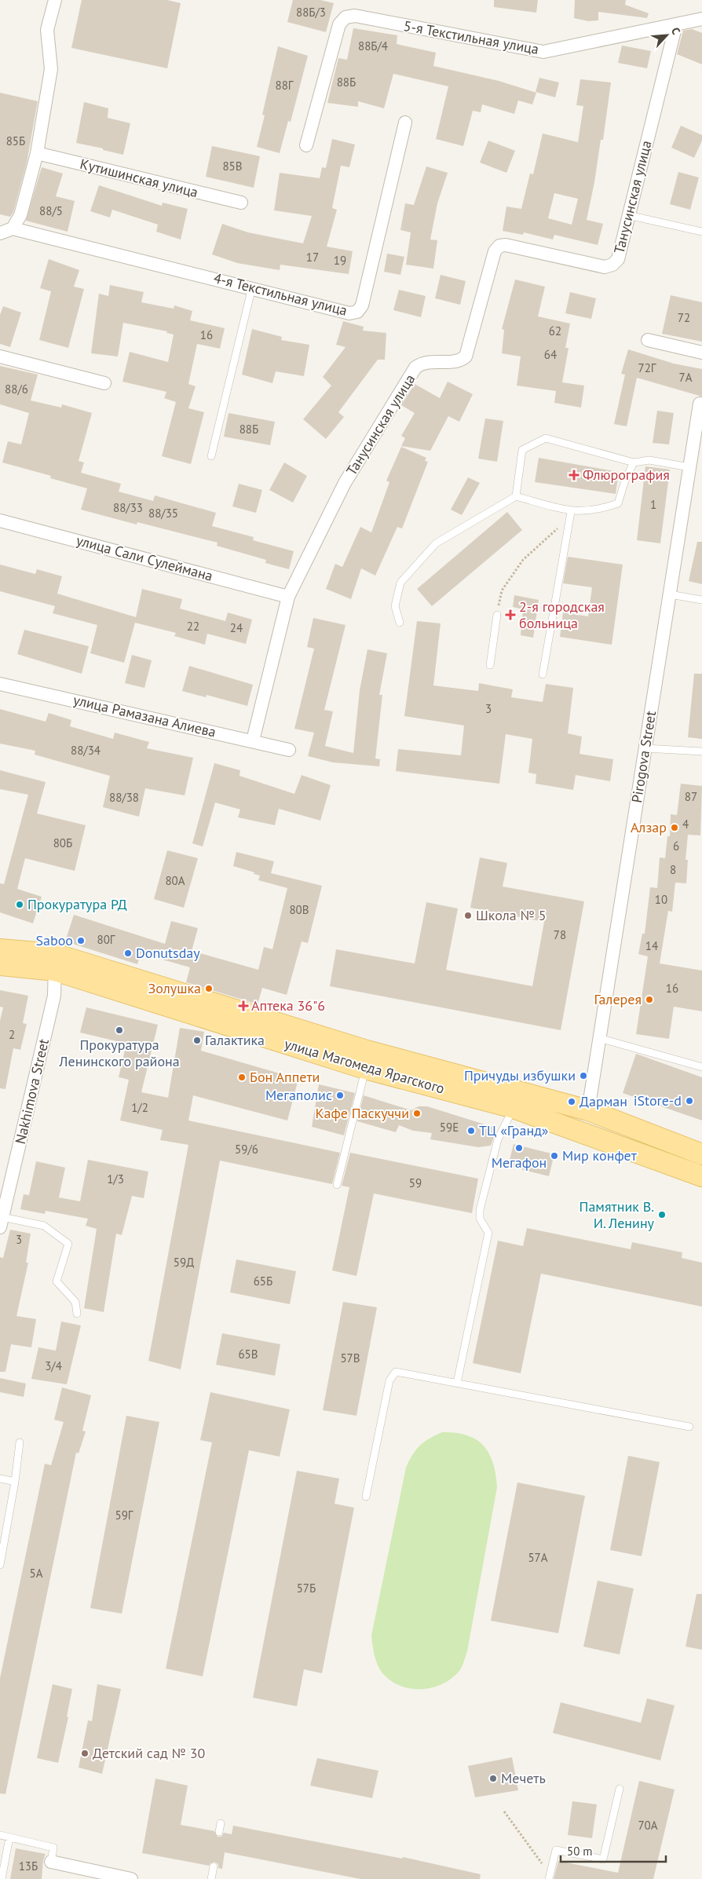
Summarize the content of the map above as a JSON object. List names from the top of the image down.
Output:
{
  "streets": {
    "main road": ["улица Магомеда Ярагского"],
    "street": [
      "5-я Текстильная улица",
      "Кутишинская улица",
      "Танусинская улица",
      "4-я Текстильная улица",
      "улица Сали Сулеймана",
      "улица Рамазана Алиева",
      "Pirogova Street",
      "Nakhimova Street"
    ]
  },
  "crossings": [
    ["5-я Текстильная улица", "Танусинская улица"],
    ["Танусинская улица", "улица Сали Сулеймана"],
    ["Танусинская улица", "улица Рамазана Алиева"],
    ["Pirogova Street", "улица Магомеда Ярагского"],
    ["улица Магомеда Ярагского", "Nakhimova Street"]
  ],
  "places": {
    "health": ["Флюрография", "2-я городская больница", "Аптека 36\"6"],
    "other": [
      "Алзар",
      "Прокуратура РД",
      "Школа № 5",
      "Saboo",
      "Donutsday",
      "Золушка",
      "Галерея",
      "Прокуратура Ленинского района",
      "Галактика",
      "Причуды избушки",
      "Бон Аппети",
      "Мегаполис",
      "iStore-d",
      "Дарман",
      "Кафе Паскуччи",
      "ТЦ «Гранд»",
      "Мегафон",
      "Мир конфет",
      "Памятник В. И. Ленину",
      "Детский сад № 30",
      "Мечеть"
    ]
  },
  "house_numbers": [
    "88Б/3",
    "88Б/4",
    "88Б",
    "88Г",
    "85Б",
    "85В",
    "88/5",
    "17",
    "19",
    "72",
    "62",
    "16",
    "64",
    "72Г",
    "7А",
    "88/6",
    "88Б",
    "1",
    "88/33",
    "88/35",
    "22",
    "24",
    "3",
    "88/34",
    "87",
    "88/38",
    "4",
    "80Б",
    "6",
    "8",
    "80А",
    "10",
    "80В",
    "78",
    "80Г",
    "14",
    "16",
    "2",
    "1/2",
    "59Е",
    "59/6",
    "1/3",
    "59",
    "3",
    "59Д",
    "65Б",
    "65В",
    "57В",
    "3/4",
    "59Г",
    "57А",
    "5А",
    "57Б",
    "70А",
    "13Б"
  ],
  "scale_bar": "50 m",
  "north": "top right"
}
